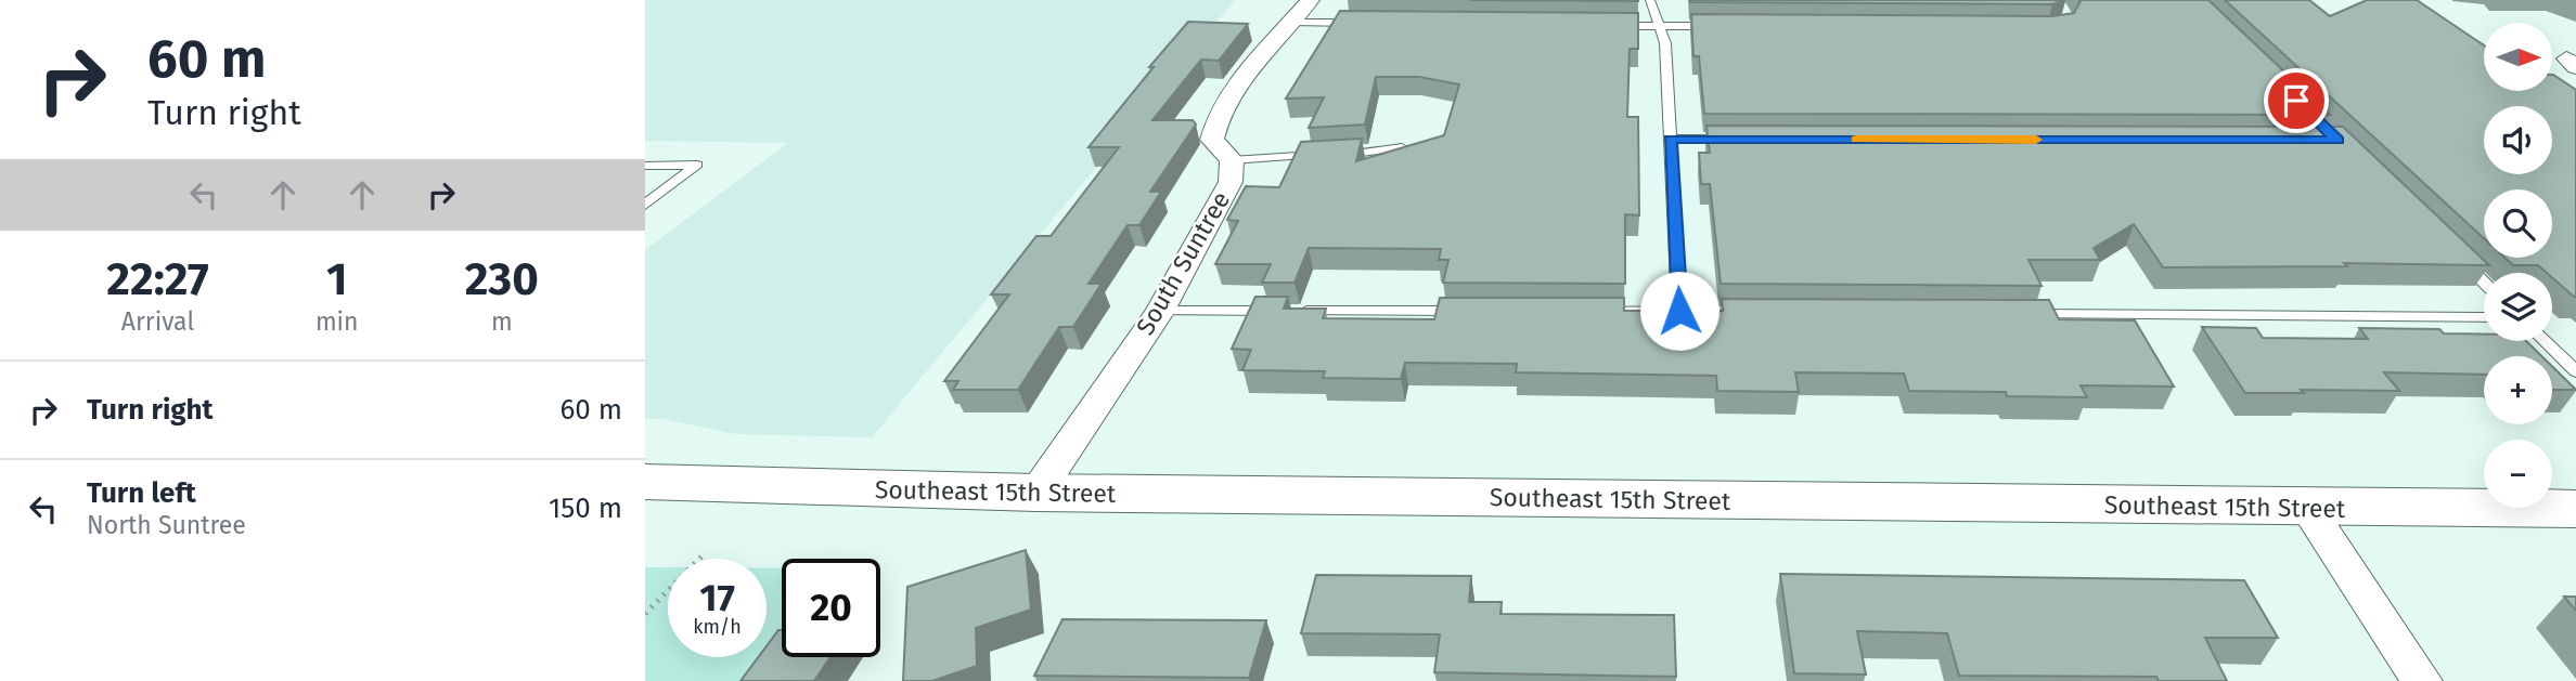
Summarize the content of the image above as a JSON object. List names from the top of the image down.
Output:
{
  "streets": {
    "main road": ["Southeast 15th Street"],
    "street": ["South Suntree"]
  },
  "crossings": [
    ["South Suntree", "Southeast 15th Street"]
  ],
  "north": "right",
  "page": {
    "turn": ["60 m", "Turn right"],
    "map_buttons": ["+", "−"],
    "eta": [
      "22:27",
      "Arrival",
      "1",
      "min",
      "230",
      "m"
    ],
    "list": [
      {
        "name": "Turn right",
        "value": "60 m"
      },
      {
        "name": "Turn left",
        "note": "North Suntree",
        "value": "150 m"
      }
    ],
    "speed": "17 km/h",
    "limit": "20"
  }
}
